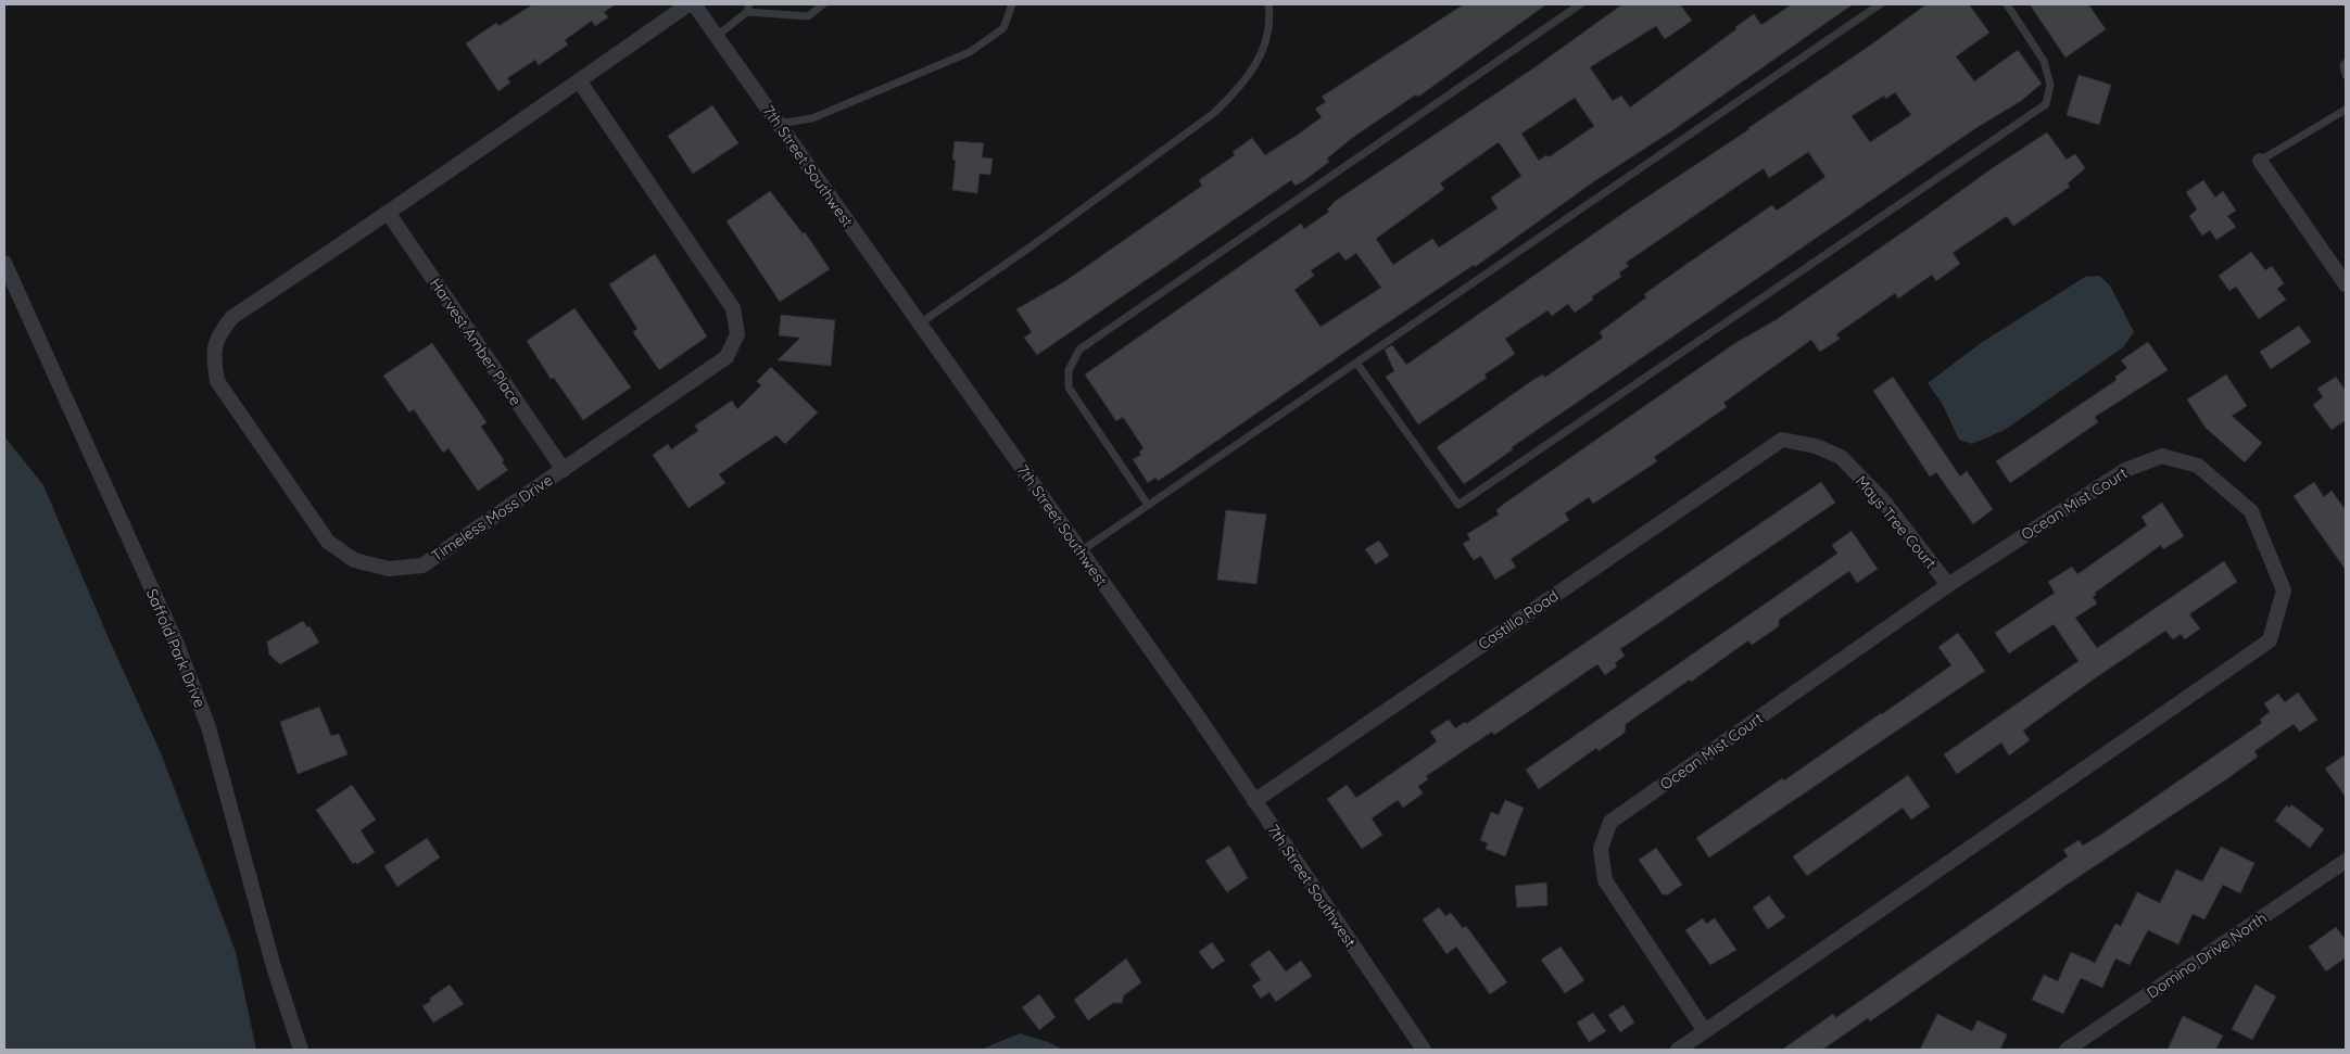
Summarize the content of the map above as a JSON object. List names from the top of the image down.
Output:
{
  "streets": {
    "street": [
      "7th Street Southwest",
      "Harvest Amber Place",
      "Ocean Mist Court",
      "Timeless Moss Drive",
      "Mays Tree Court",
      "Castillo Road",
      "Saffold Park Drive",
      "Domino Drive North"
    ]
  },
  "crossings": [
    ["7th Street Southwest", "Castillo Road"],
    ["Harvest Amber Place", "Timeless Moss Drive"],
    ["Ocean Mist Court", "Mays Tree Court"],
    ["Mays Tree Court", "Castillo Road"]
  ]
}
